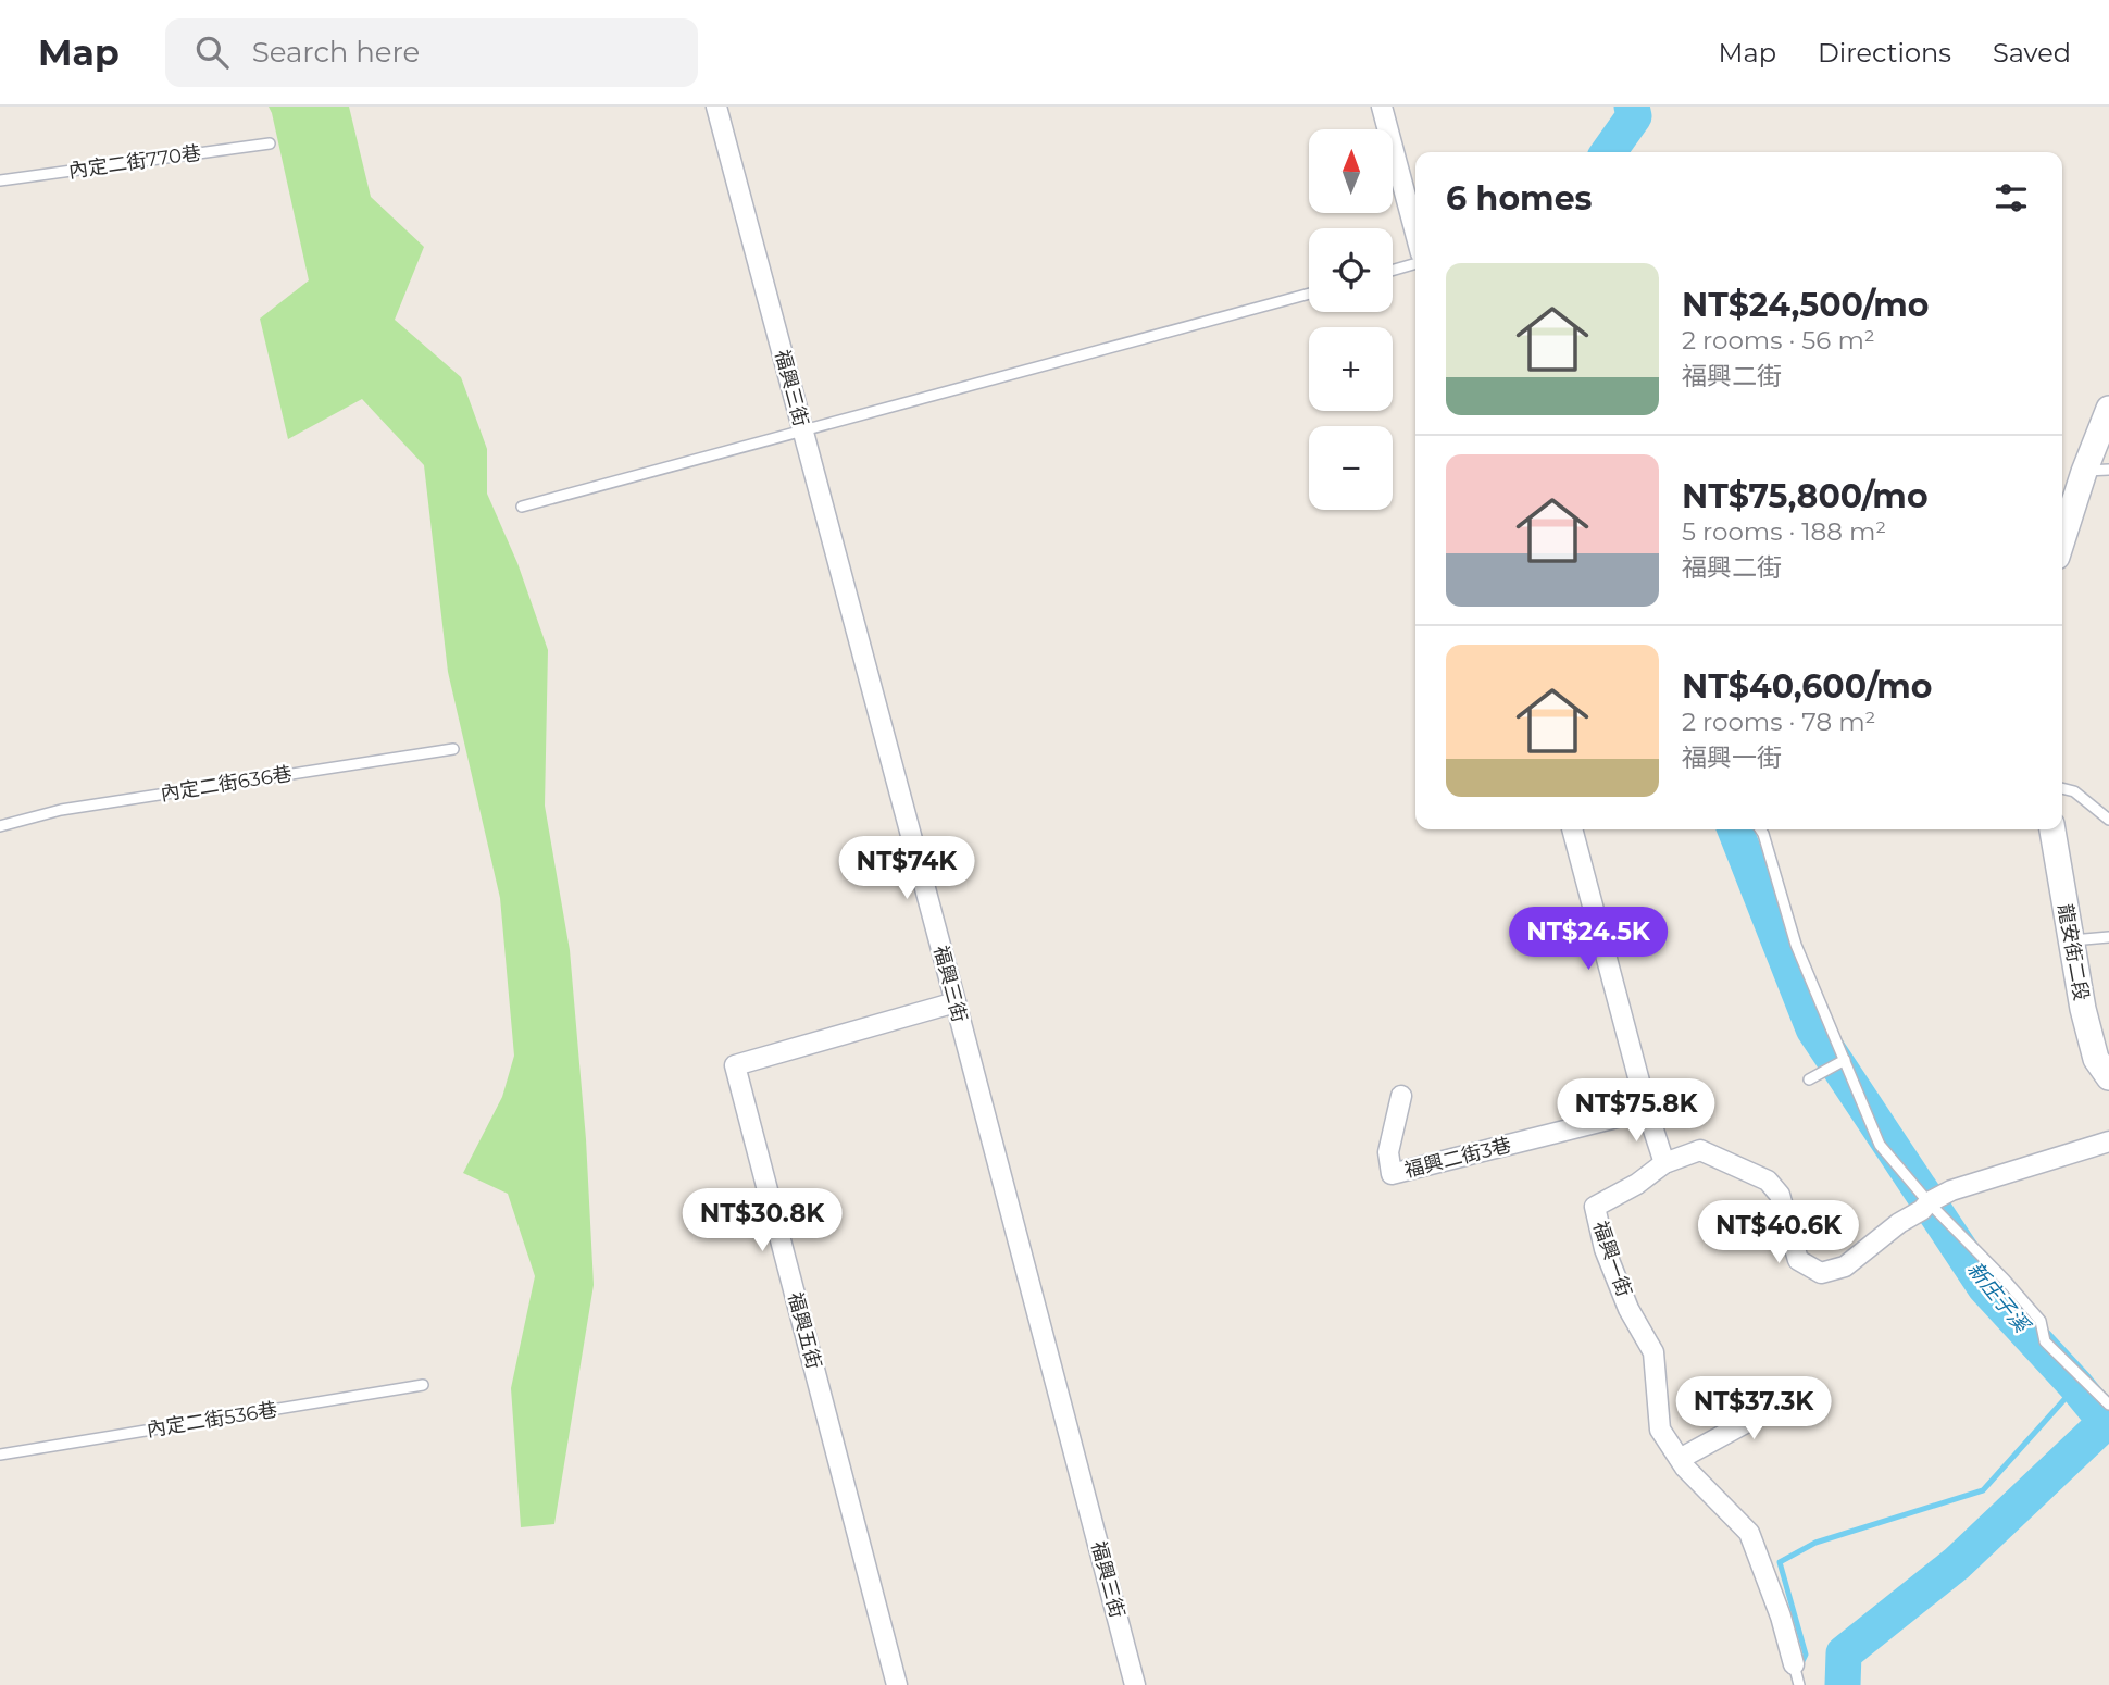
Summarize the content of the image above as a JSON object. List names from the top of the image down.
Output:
{
  "streets": {
    "street": [
      "福興三街",
      "龍安街二段",
      "福興二街3巷",
      "福興一街",
      "福興五街"
    ],
    "lane": ["內定二街770巷", "內定二街636巷", "內定二街536巷"]
  },
  "crossings": [
    ["福興三街", "福興五街"]
  ],
  "water": ["新庄子溪"],
  "north": "top",
  "page": {
    "header": "Map",
    "search": "Search here",
    "nav": ["Map", "Directions", "Saved"],
    "map_buttons": ["+", "−"],
    "heading": "6 homes",
    "list": [
      {
        "name": "NT$24,500/mo",
        "note": "2 rooms · 56 m² · 福興二街"
      },
      {
        "name": "NT$75,800/mo",
        "note": "5 rooms · 188 m² · 福興二街"
      },
      {
        "name": "NT$40,600/mo",
        "note": "2 rooms · 78 m² · 福興一街"
      }
    ],
    "price": [
      "NT$74K",
      "NT$24.5K",
      "NT$75.8K",
      "NT$30.8K",
      "NT$40.6K",
      "NT$37.3K"
    ]
  }
}
